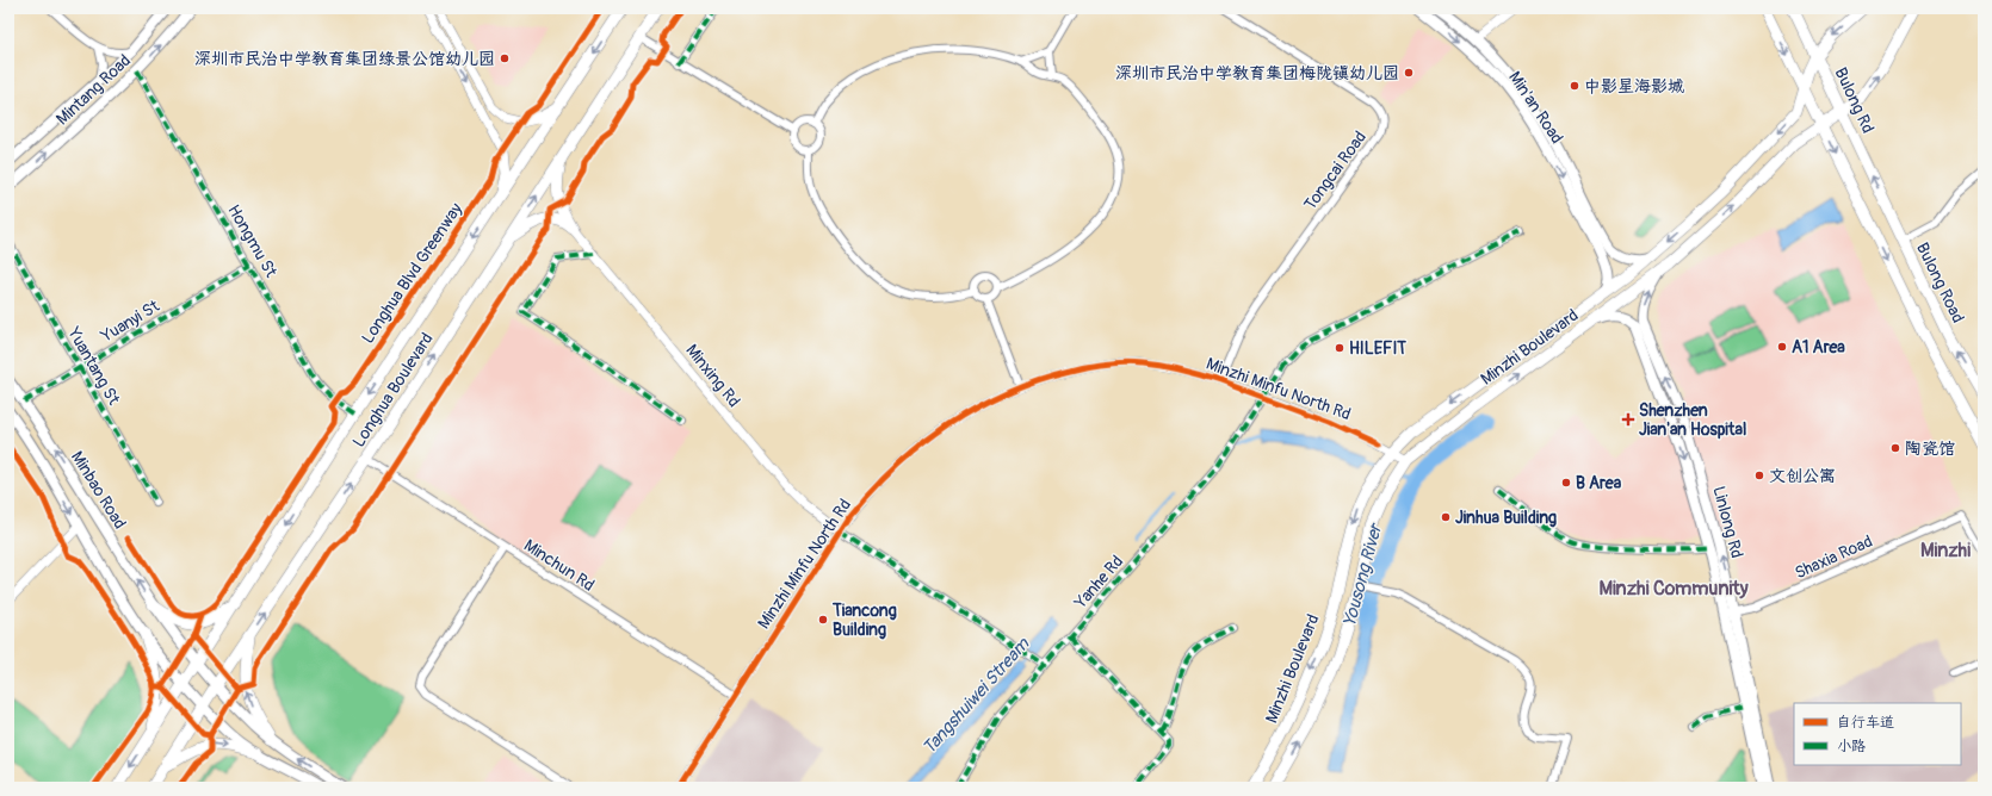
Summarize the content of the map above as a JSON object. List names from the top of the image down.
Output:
{
  "streets": {
    "main road": [
      "Mintang Road",
      "Bulong Rd",
      "Min'an Road",
      "Bulong Road",
      "Minzhi Boulevard",
      "Longhua Boulevard",
      "Minbao Road",
      "Linlong Rd"
    ],
    "street": [
      "Tongcai Road",
      "Hongmu St",
      "Yuanyi St",
      "Yuantang St",
      "Minxing Rd",
      "Minzhi Minfu North Rd",
      "Shaxia Road",
      "Minchun Rd",
      "Yanhe Rd"
    ],
    "cycle path": ["Longhua Blvd Greenway"]
  },
  "crossings": [
    ["Mintang Road", "Hongmu St"],
    ["Bulong Rd", "Bulong Road"],
    ["Bulong Rd", "Minzhi Boulevard"],
    ["Tongcai Road", "Minzhi Minfu North Rd"],
    ["Hongmu St", "Yuanyi St"],
    ["Hongmu St", "Longhua Boulevard"],
    ["Yuanyi St", "Yuantang St"],
    ["Yuanyi St", "Minbao Road"],
    ["Minzhi Boulevard", "Minzhi Minfu North Rd"],
    ["Minxing Rd", "Minzhi Minfu North Rd"],
    ["Minzhi Minfu North Rd", "Minchun Rd"],
    ["Minzhi Minfu North Rd", "Yanhe Rd"],
    ["Longhua Boulevard", "Minbao Road"],
    ["Longhua Boulevard", "Minchun Rd"],
    ["Linlong Rd", "Shaxia Road"]
  ],
  "districts": ["Minzhi", "Minzhi Community"],
  "water": ["Yousong River", "Tangshuiwei Stream"],
  "places": {
    "other": [
      "深圳市民治中学教育集团绿景公馆幼儿园",
      "深圳市民治中学教育集团梅陇镇幼儿园",
      "中影星海影城",
      "A1 Area",
      "HILEFIT",
      "陶瓷馆",
      "文创公寓",
      "B Area",
      "Jinhua Building",
      "Tiancong Building"
    ],
    "health": ["Shenzhen Jian'an Hospital"]
  },
  "legend": ["自行车道", "小路"]
}
